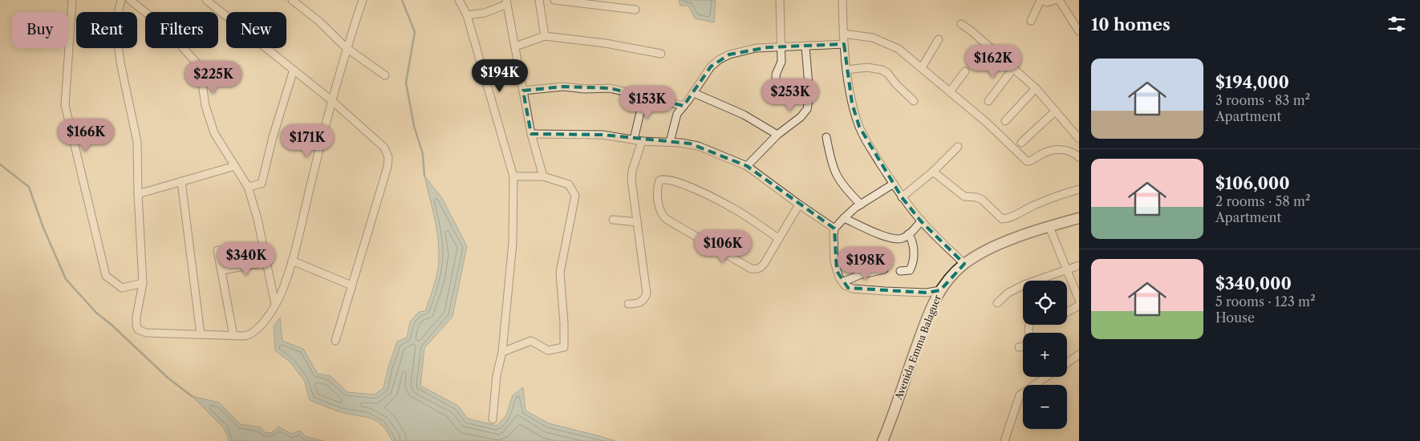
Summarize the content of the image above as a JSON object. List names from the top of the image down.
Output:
{
  "streets": {
    "street": ["Avenida Emma Balaguer"]
  },
  "page": {
    "heading": "10 homes",
    "chip": [
      "Buy",
      "Rent",
      "Filters",
      "New"
    ],
    "price": [
      "$162K",
      "$194K",
      "$225K",
      "$253K",
      "$153K",
      "$166K",
      "$171K",
      "$106K",
      "$340K",
      "$198K"
    ],
    "list": [
      {
        "name": "$194,000",
        "note": "3 rooms · 83 m² · Apartment"
      },
      {
        "name": "$106,000",
        "note": "2 rooms · 58 m² · Apartment"
      },
      {
        "name": "$340,000",
        "note": "5 rooms · 123 m² · House"
      }
    ],
    "map_buttons": ["+", "−"]
  }
}
